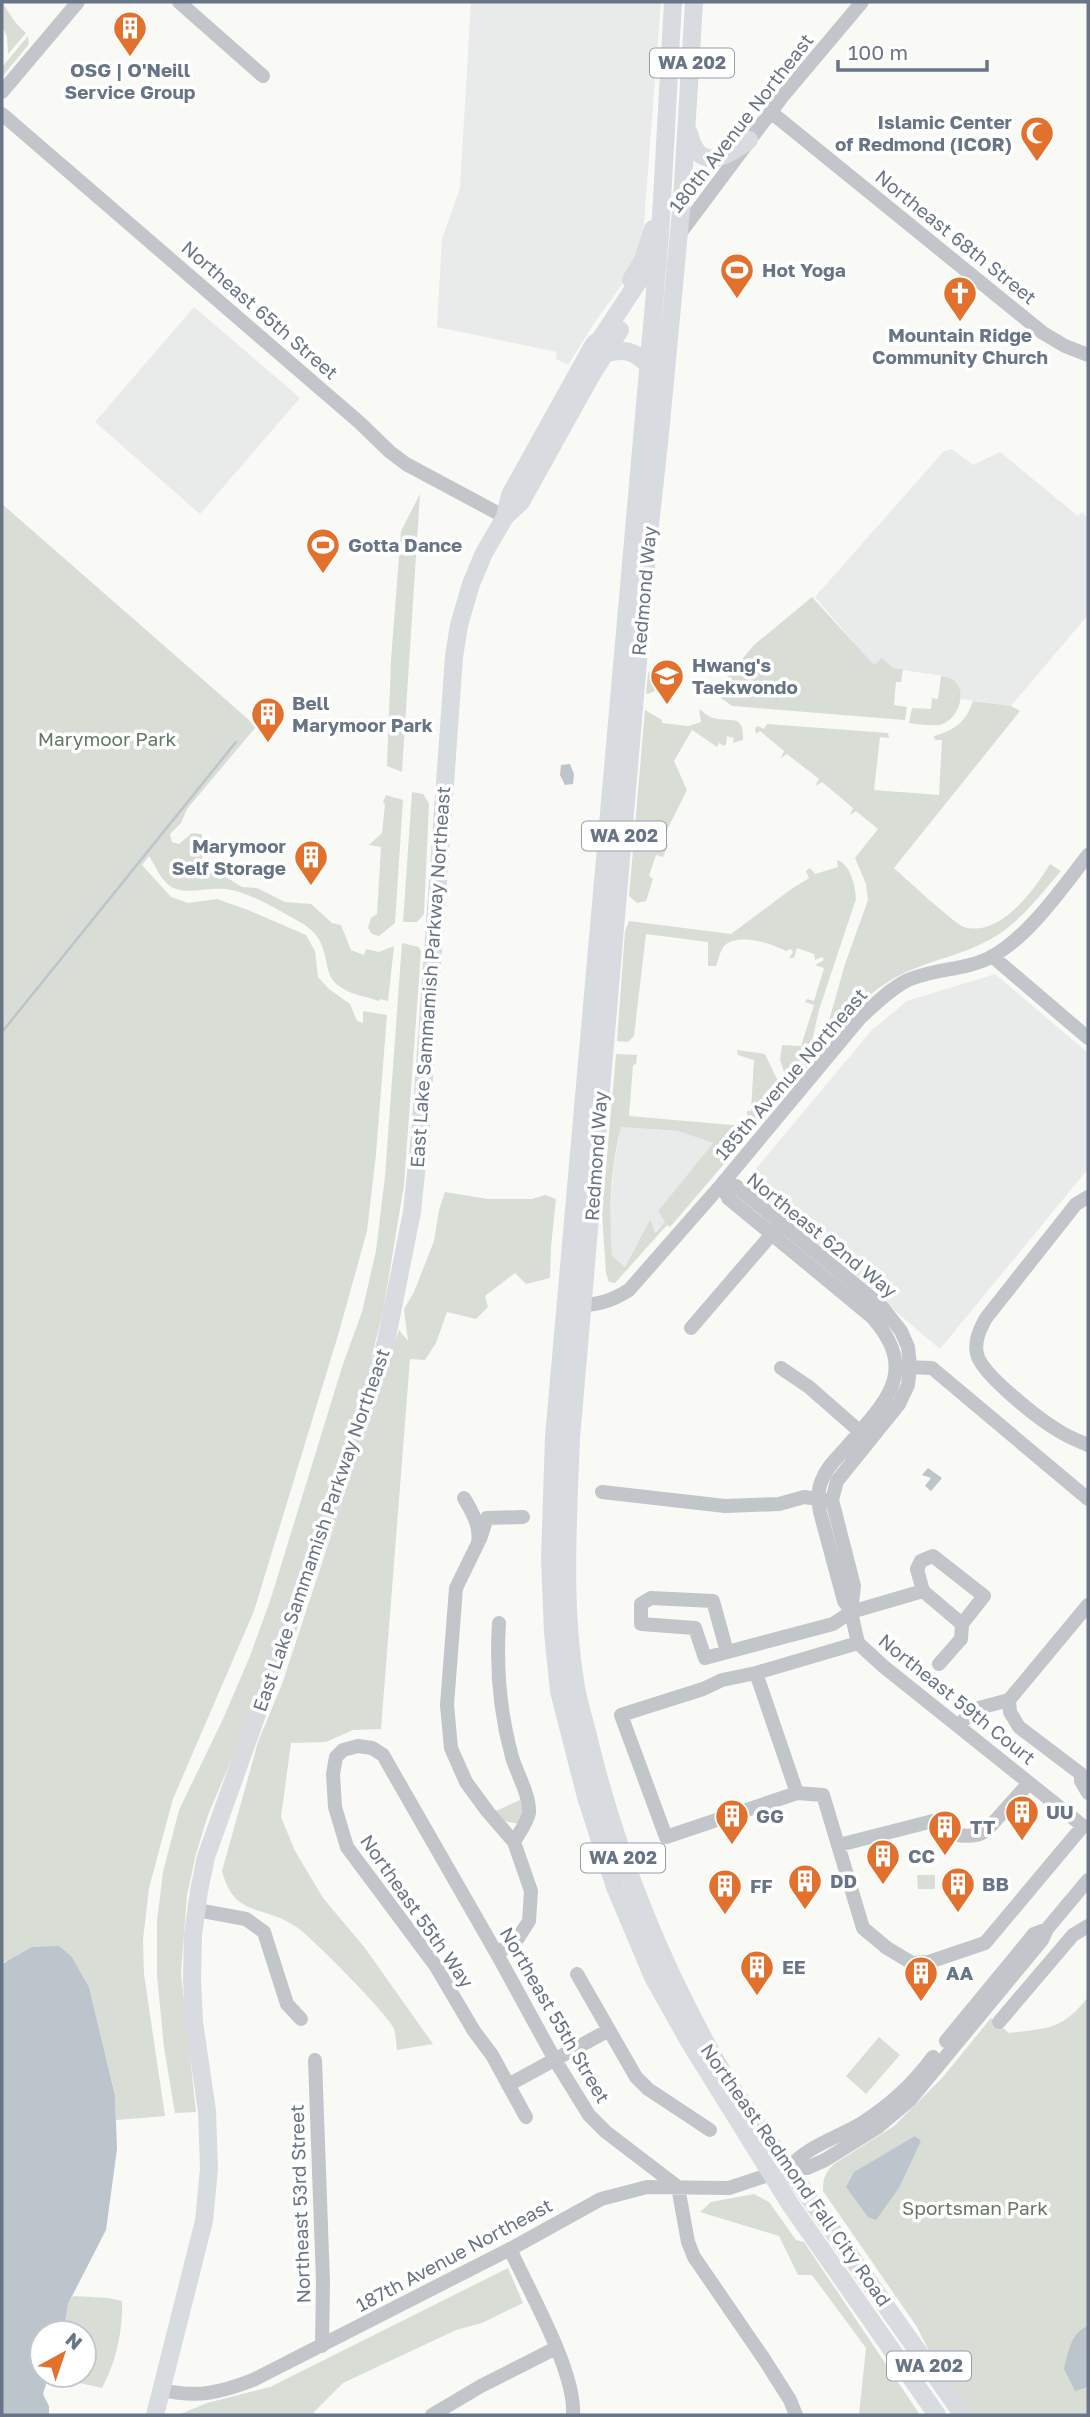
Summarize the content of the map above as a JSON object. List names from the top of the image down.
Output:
{
  "streets": {
    "main road": [
      "WA 202",
      "Redmond Way",
      "East Lake Sammamish Parkway Northeast",
      "Northeast Redmond Fall City Road"
    ],
    "street": [
      "180th Avenue Northeast",
      "Northeast 68th Street",
      "Northeast 65th Street",
      "185th Avenue Northeast",
      "Northeast 62nd Way",
      "Northeast 59th Court",
      "Northeast 55th Way",
      "Northeast 55th Street",
      "Northeast 53rd Street",
      "187th Avenue Northeast"
    ]
  },
  "crossings": [
    ["180th Avenue Northeast", "Northeast 68th Street"],
    ["180th Avenue Northeast", "Redmond Way"],
    ["180th Avenue Northeast", "East Lake Sammamish Parkway Northeast"],
    ["Northeast 65th Street", "East Lake Sammamish Parkway Northeast"],
    ["Redmond Way", "East Lake Sammamish Parkway Northeast"],
    ["Redmond Way", "185th Avenue Northeast"],
    ["Redmond Way", "Northeast Redmond Fall City Road"],
    ["East Lake Sammamish Parkway Northeast", "187th Avenue Northeast"],
    ["185th Avenue Northeast", "Northeast 62nd Way"],
    ["185th Avenue Northeast", "Northeast Redmond Fall City Road"],
    ["Northeast 55th Way", "Northeast 55th Street"],
    ["Northeast 55th Street", "187th Avenue Northeast"],
    ["Northeast Redmond Fall City Road", "187th Avenue Northeast"],
    ["Northeast 53rd Street", "187th Avenue Northeast"]
  ],
  "parks": ["Marymoor Park", "Sportsman Park"],
  "places": {
    "building": [
      "OSG | O'Neill Service Group",
      "Bell Marymoor Park",
      "Marymoor Self Storage",
      "UU",
      "GG",
      "TT",
      "CC",
      "DD",
      "BB",
      "FF",
      "EE",
      "AA"
    ],
    "mosque": ["Islamic Center of Redmond (ICOR)"],
    "sports": ["Hot Yoga", "Gotta Dance"],
    "church": ["Mountain Ridge Community Church"],
    "school or university": ["Hwang's Taekwondo"]
  },
  "scale_bar": "100 m",
  "north": "top right"
}
